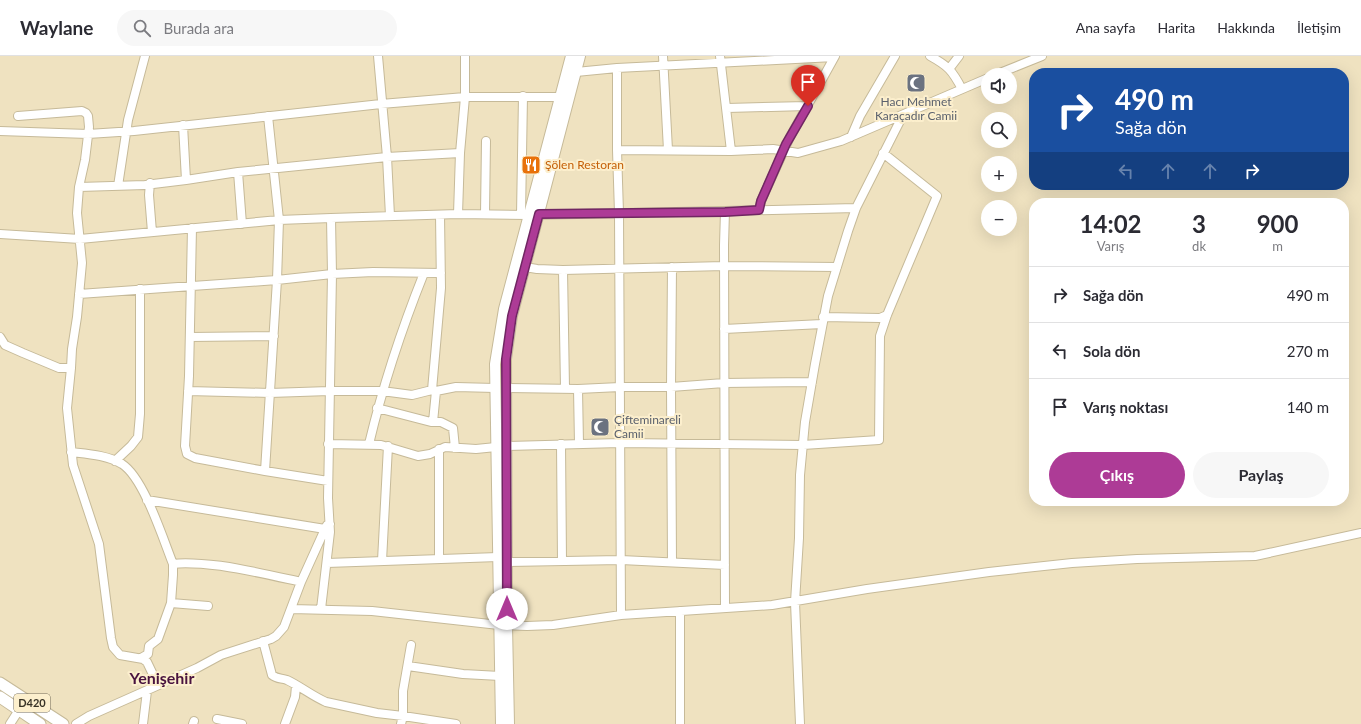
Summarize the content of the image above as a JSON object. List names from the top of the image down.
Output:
{
  "streets": {
    "highway": ["D420"]
  },
  "districts": ["Yenişehir"],
  "places": {
    "mosque": ["Hacı Mehmet Karaçadır Camii", "Çifteminareli Camii"],
    "restaurant": ["Şölen Restoran"]
  },
  "page": {
    "header": "Waylane",
    "search": "Burada ara",
    "nav": [
      "Ana sayfa",
      "Harita",
      "Hakkında",
      "İletişim"
    ],
    "map_buttons": ["+", "−"],
    "turn": ["490 m", "Sağa dön"],
    "eta": [
      "14:02",
      "Varış",
      "3",
      "dk",
      "900",
      "m"
    ],
    "list": [
      {
        "name": "Sağa dön",
        "value": "490 m"
      },
      {
        "name": "Sola dön",
        "value": "270 m"
      },
      {
        "name": "Varış noktası",
        "value": "140 m"
      }
    ],
    "buttons": ["Çıkış", "Paylaş"]
  }
}
